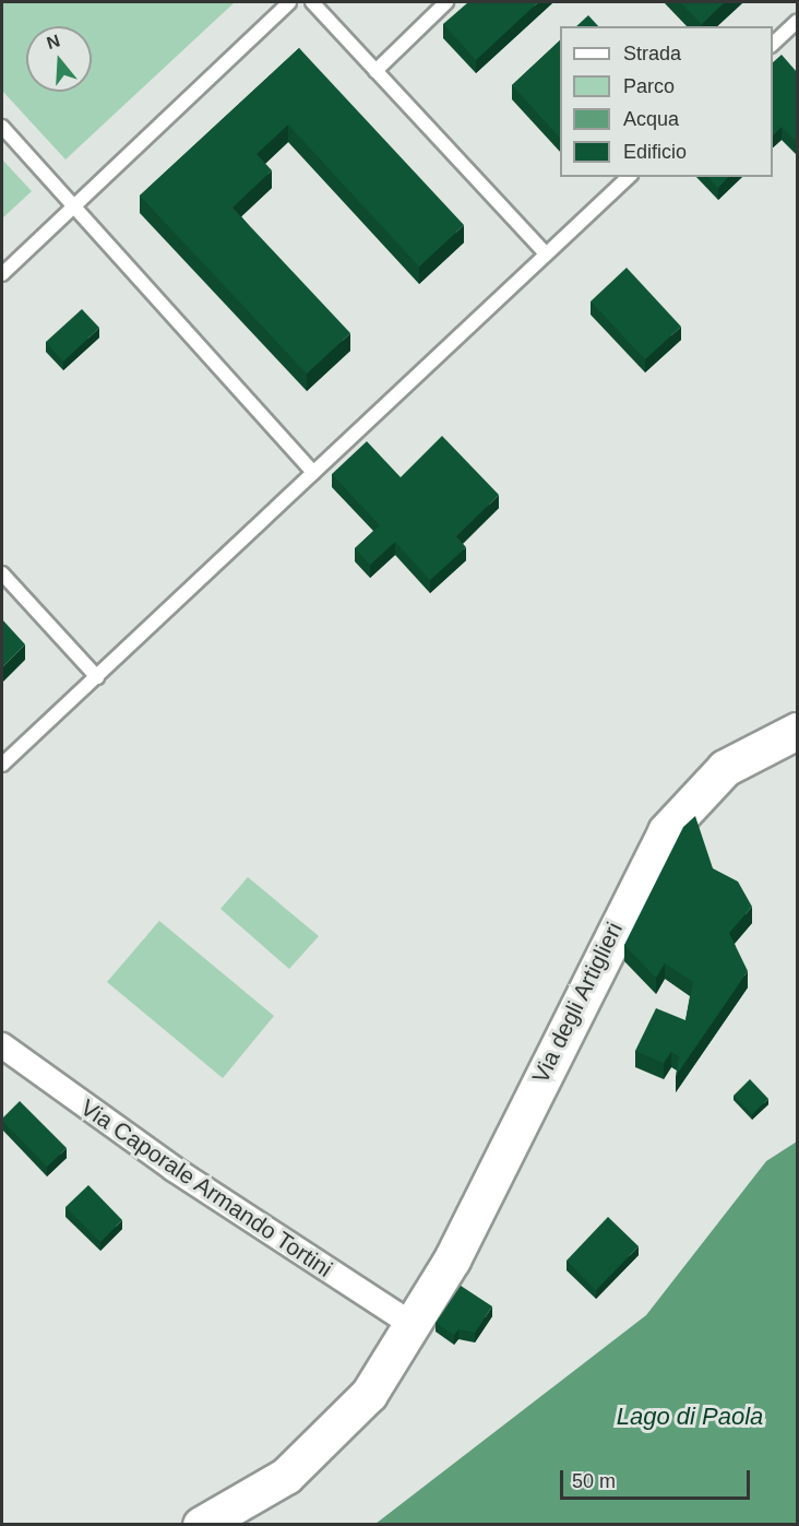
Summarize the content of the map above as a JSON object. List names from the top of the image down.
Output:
{
  "streets": {
    "street": ["Via degli Artiglieri", "Via Caporale Armando Tortini"]
  },
  "crossings": [
    ["Via degli Artiglieri", "Via Caporale Armando Tortini"]
  ],
  "water": ["Lago di Paola"],
  "legend": [
    "Strada",
    "Parco",
    "Acqua",
    "Edificio"
  ],
  "scale_bar": "50 m",
  "north": "top"
}
